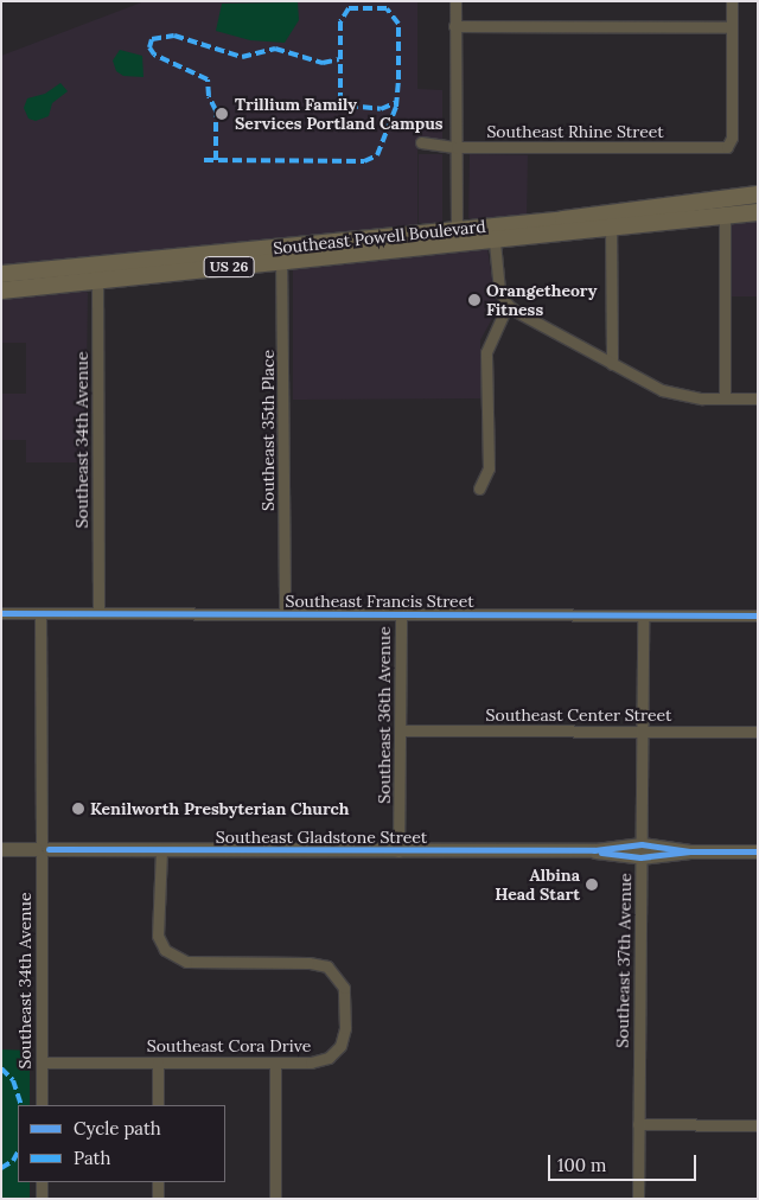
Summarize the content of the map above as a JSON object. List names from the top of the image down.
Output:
{
  "streets": {
    "main road": ["Southeast Powell Boulevard", "US 26"],
    "street": [
      "Southeast Rhine Street",
      "Southeast 35th Place",
      "Southeast 34th Avenue",
      "Southeast Francis Street",
      "Southeast 36th Avenue",
      "Southeast Center Street",
      "Southeast Gladstone Street",
      "Southeast 37th Avenue",
      "Southeast Cora Drive"
    ]
  },
  "crossings": [
    ["Southeast Powell Boulevard", "Southeast 35th Place"],
    ["Southeast Powell Boulevard", "Southeast 34th Avenue"],
    ["Southeast 35th Place", "Southeast Francis Street"],
    ["Southeast 34th Avenue", "Southeast Francis Street"],
    ["Southeast 34th Avenue", "Southeast Gladstone Street"],
    ["Southeast 34th Avenue", "Southeast Cora Drive"],
    ["Southeast Francis Street", "Southeast 36th Avenue"],
    ["Southeast Francis Street", "Southeast 37th Avenue"],
    ["Southeast 36th Avenue", "Southeast Center Street"],
    ["Southeast 36th Avenue", "Southeast Gladstone Street"],
    ["Southeast Center Street", "Southeast 37th Avenue"],
    ["Southeast Gladstone Street", "Southeast 37th Avenue"],
    ["Southeast Gladstone Street", "Southeast Cora Drive"]
  ],
  "places": [
    "Trillium Family Services Portland Campus",
    "Orangetheory Fitness",
    "Kenilworth Presbyterian Church",
    "Albina Head Start"
  ],
  "legend": ["Cycle path", "Path"],
  "scale_bar": "100 m"
}
